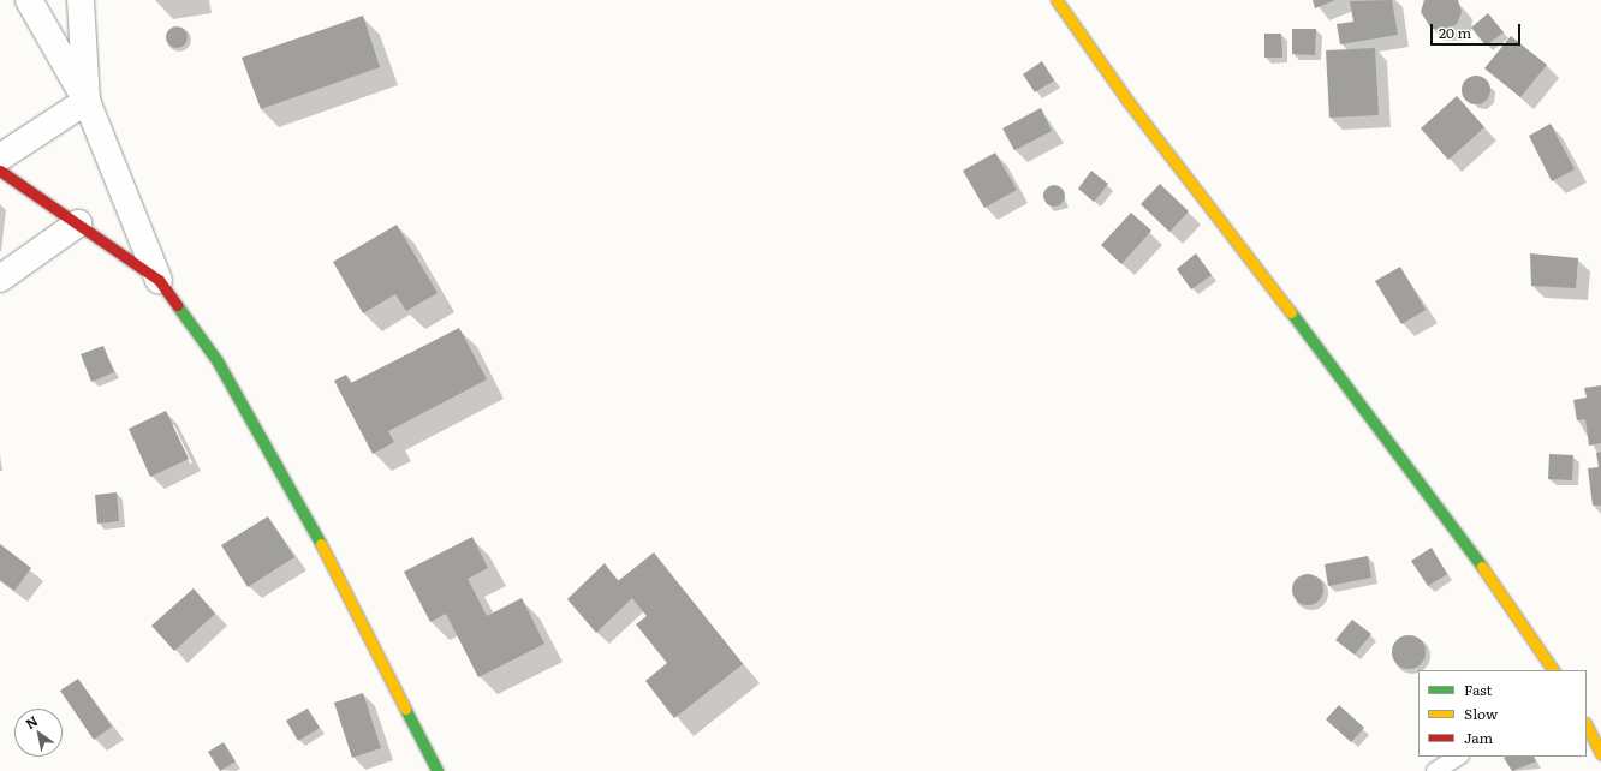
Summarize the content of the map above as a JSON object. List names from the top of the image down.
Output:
{
  "legend": ["Fast", "Slow", "Jam"],
  "scale_bar": "20 m",
  "north": "top left"
}
